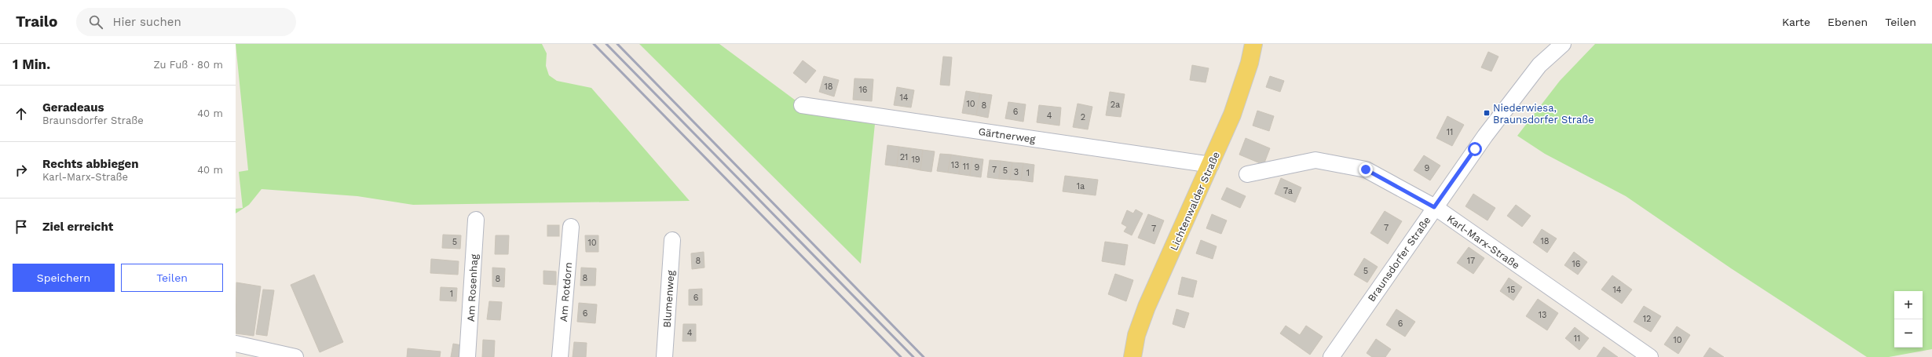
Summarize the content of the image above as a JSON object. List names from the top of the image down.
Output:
{
  "streets": {
    "main road": ["Lichtenwalder Straße"],
    "street": [
      "Gärtnerweg",
      "Karl-Marx-Straße",
      "Braunsdorfer Straße",
      "Am Rosenhag",
      "Am Rotdorn",
      "Blumenweg"
    ]
  },
  "crossings": [
    ["Gärtnerweg", "Lichtenwalder Straße"],
    ["Karl-Marx-Straße", "Braunsdorfer Straße"]
  ],
  "places": {
    "transit": ["Niederwiesa, Braunsdorfer Straße"]
  },
  "house_numbers": [
    "18",
    "16",
    "14",
    "10",
    "2a",
    "8",
    "6",
    "4",
    "2",
    "11",
    "21",
    "19",
    "13",
    "11",
    "9",
    "9",
    "7",
    "5",
    "3",
    "1",
    "1a",
    "7a",
    "7",
    "7",
    "18",
    "5",
    "10",
    "8",
    "17",
    "16",
    "5",
    "8",
    "8",
    "15",
    "14",
    "1",
    "6",
    "6",
    "13",
    "12",
    "6",
    "4",
    "11",
    "10"
  ],
  "page": {
    "header": "Trailo",
    "search": "Hier suchen",
    "nav": ["Karte", "Ebenen", "Teilen"],
    "heading": ["1 Min.", "Zu Fuß · 80 m"],
    "list": [
      ["Geradeaus", "Braunsdorfer Straße", "40 m"],
      ["Rechts abbiegen", "Karl-Marx-Straße", "40 m"],
      "Ziel erreicht"
    ],
    "buttons": ["Speichern", "Teilen"],
    "map_buttons": ["+", "−"]
  }
}
